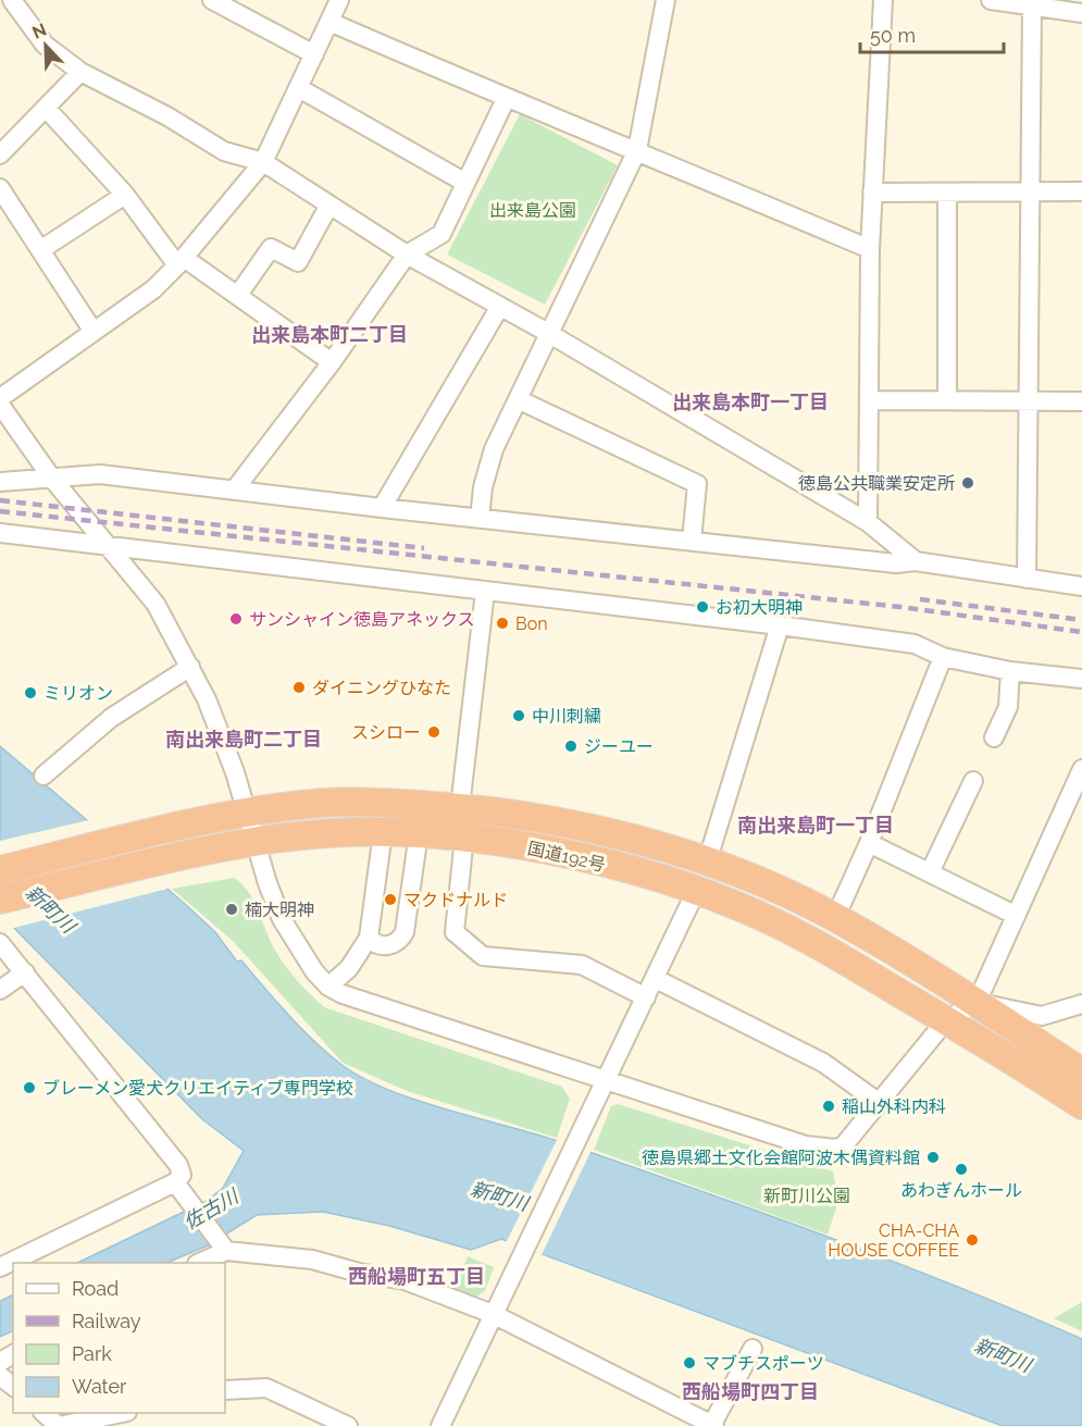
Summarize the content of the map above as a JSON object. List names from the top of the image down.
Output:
{
  "streets": {
    "highway": ["国道192号"]
  },
  "districts": [
    "出来島本町二丁目",
    "出来島本町一丁目",
    "南出来島町二丁目",
    "南出来島町一丁目",
    "西船場町五丁目",
    "西船場町四丁目"
  ],
  "water": ["新町川", "佐古川"],
  "parks": ["出来島公園", "新町川公園"],
  "places": [
    "徳島公共職業安定所",
    "お初大明神",
    "サンシャイン徳島アネックス",
    "Bon",
    "ダイニングひなた",
    "ミリオン",
    "中川刺繍",
    "スシロー",
    "ジーユー",
    "マクドナルド",
    "楠大明神",
    "ブレーメン愛犬クリエイティブ専門学校",
    "稲山外科内科",
    "徳島県郷土文化会館阿波木偶資料館",
    "あわぎんホール",
    "CHA-CHA HOUSE COFFEE",
    "マブチスポーツ"
  ],
  "legend": [
    "Road",
    "Railway",
    "Park",
    "Water"
  ],
  "scale_bar": "50 m",
  "north": "top left"
}
